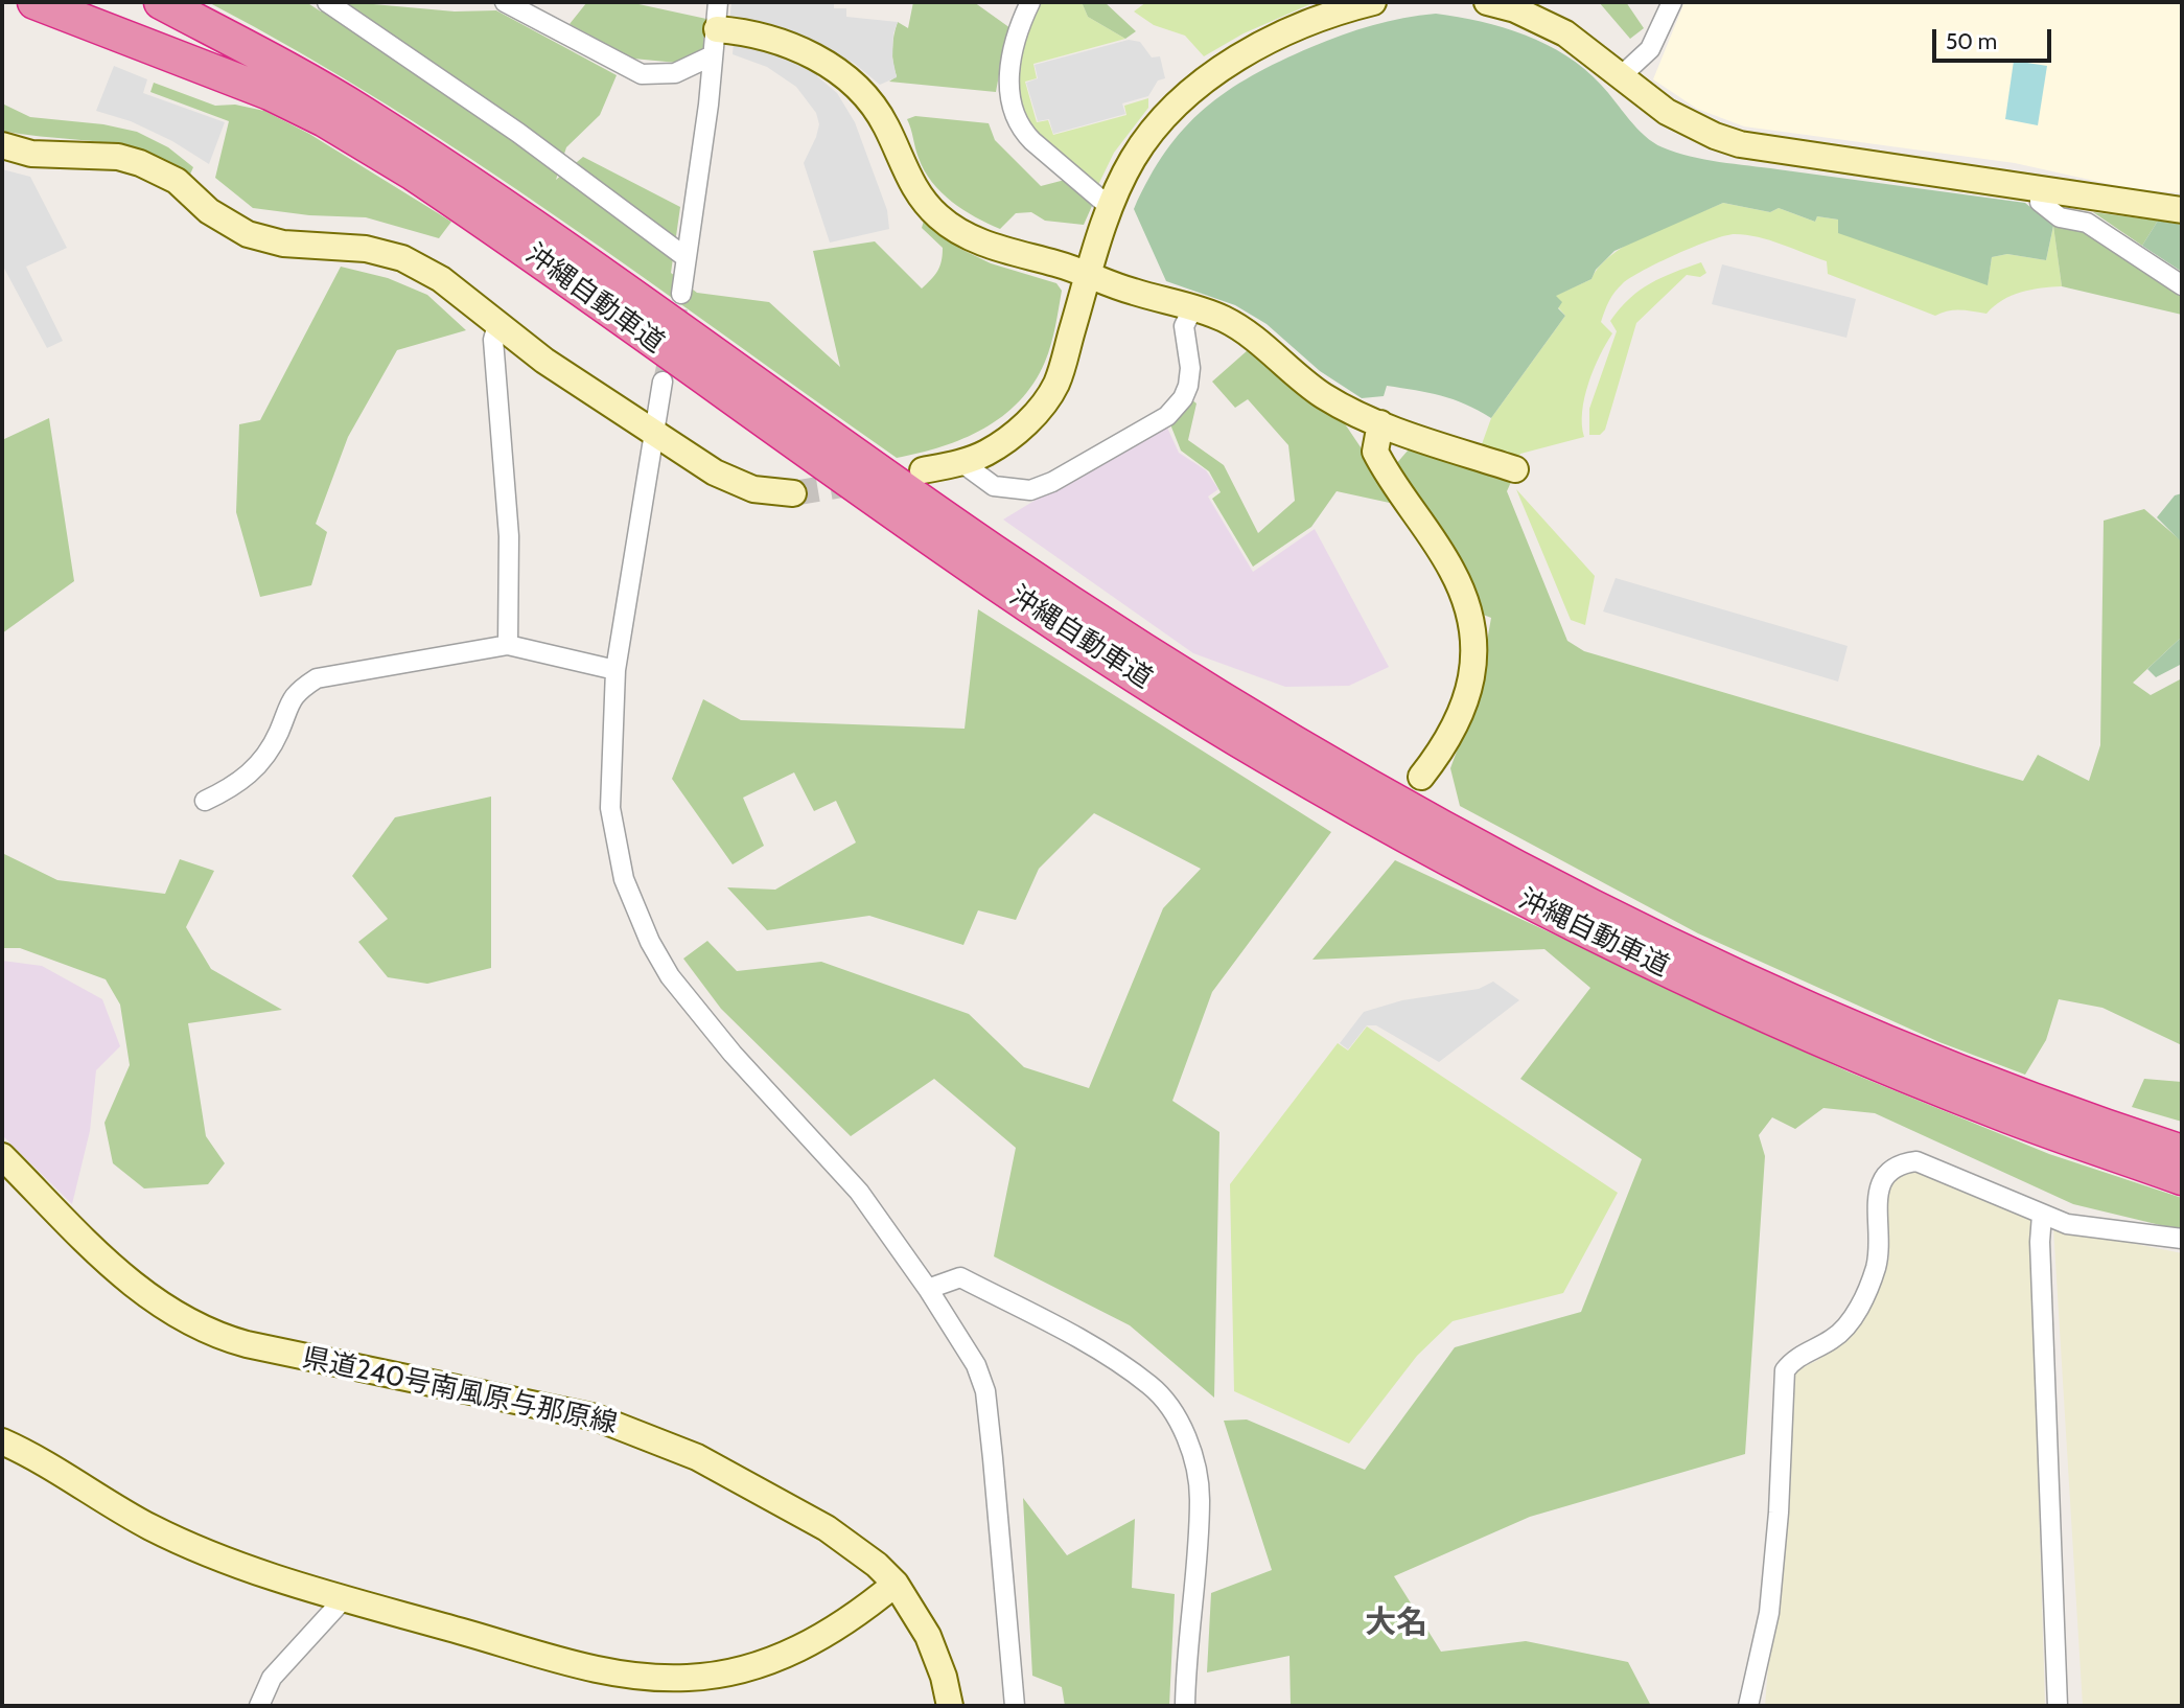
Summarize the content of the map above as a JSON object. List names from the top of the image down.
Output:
{
  "streets": {
    "highway": ["沖縄自動車道"],
    "street": ["県道240号南風原与那原線"]
  },
  "districts": ["大名"],
  "scale_bar": "50 m"
}
